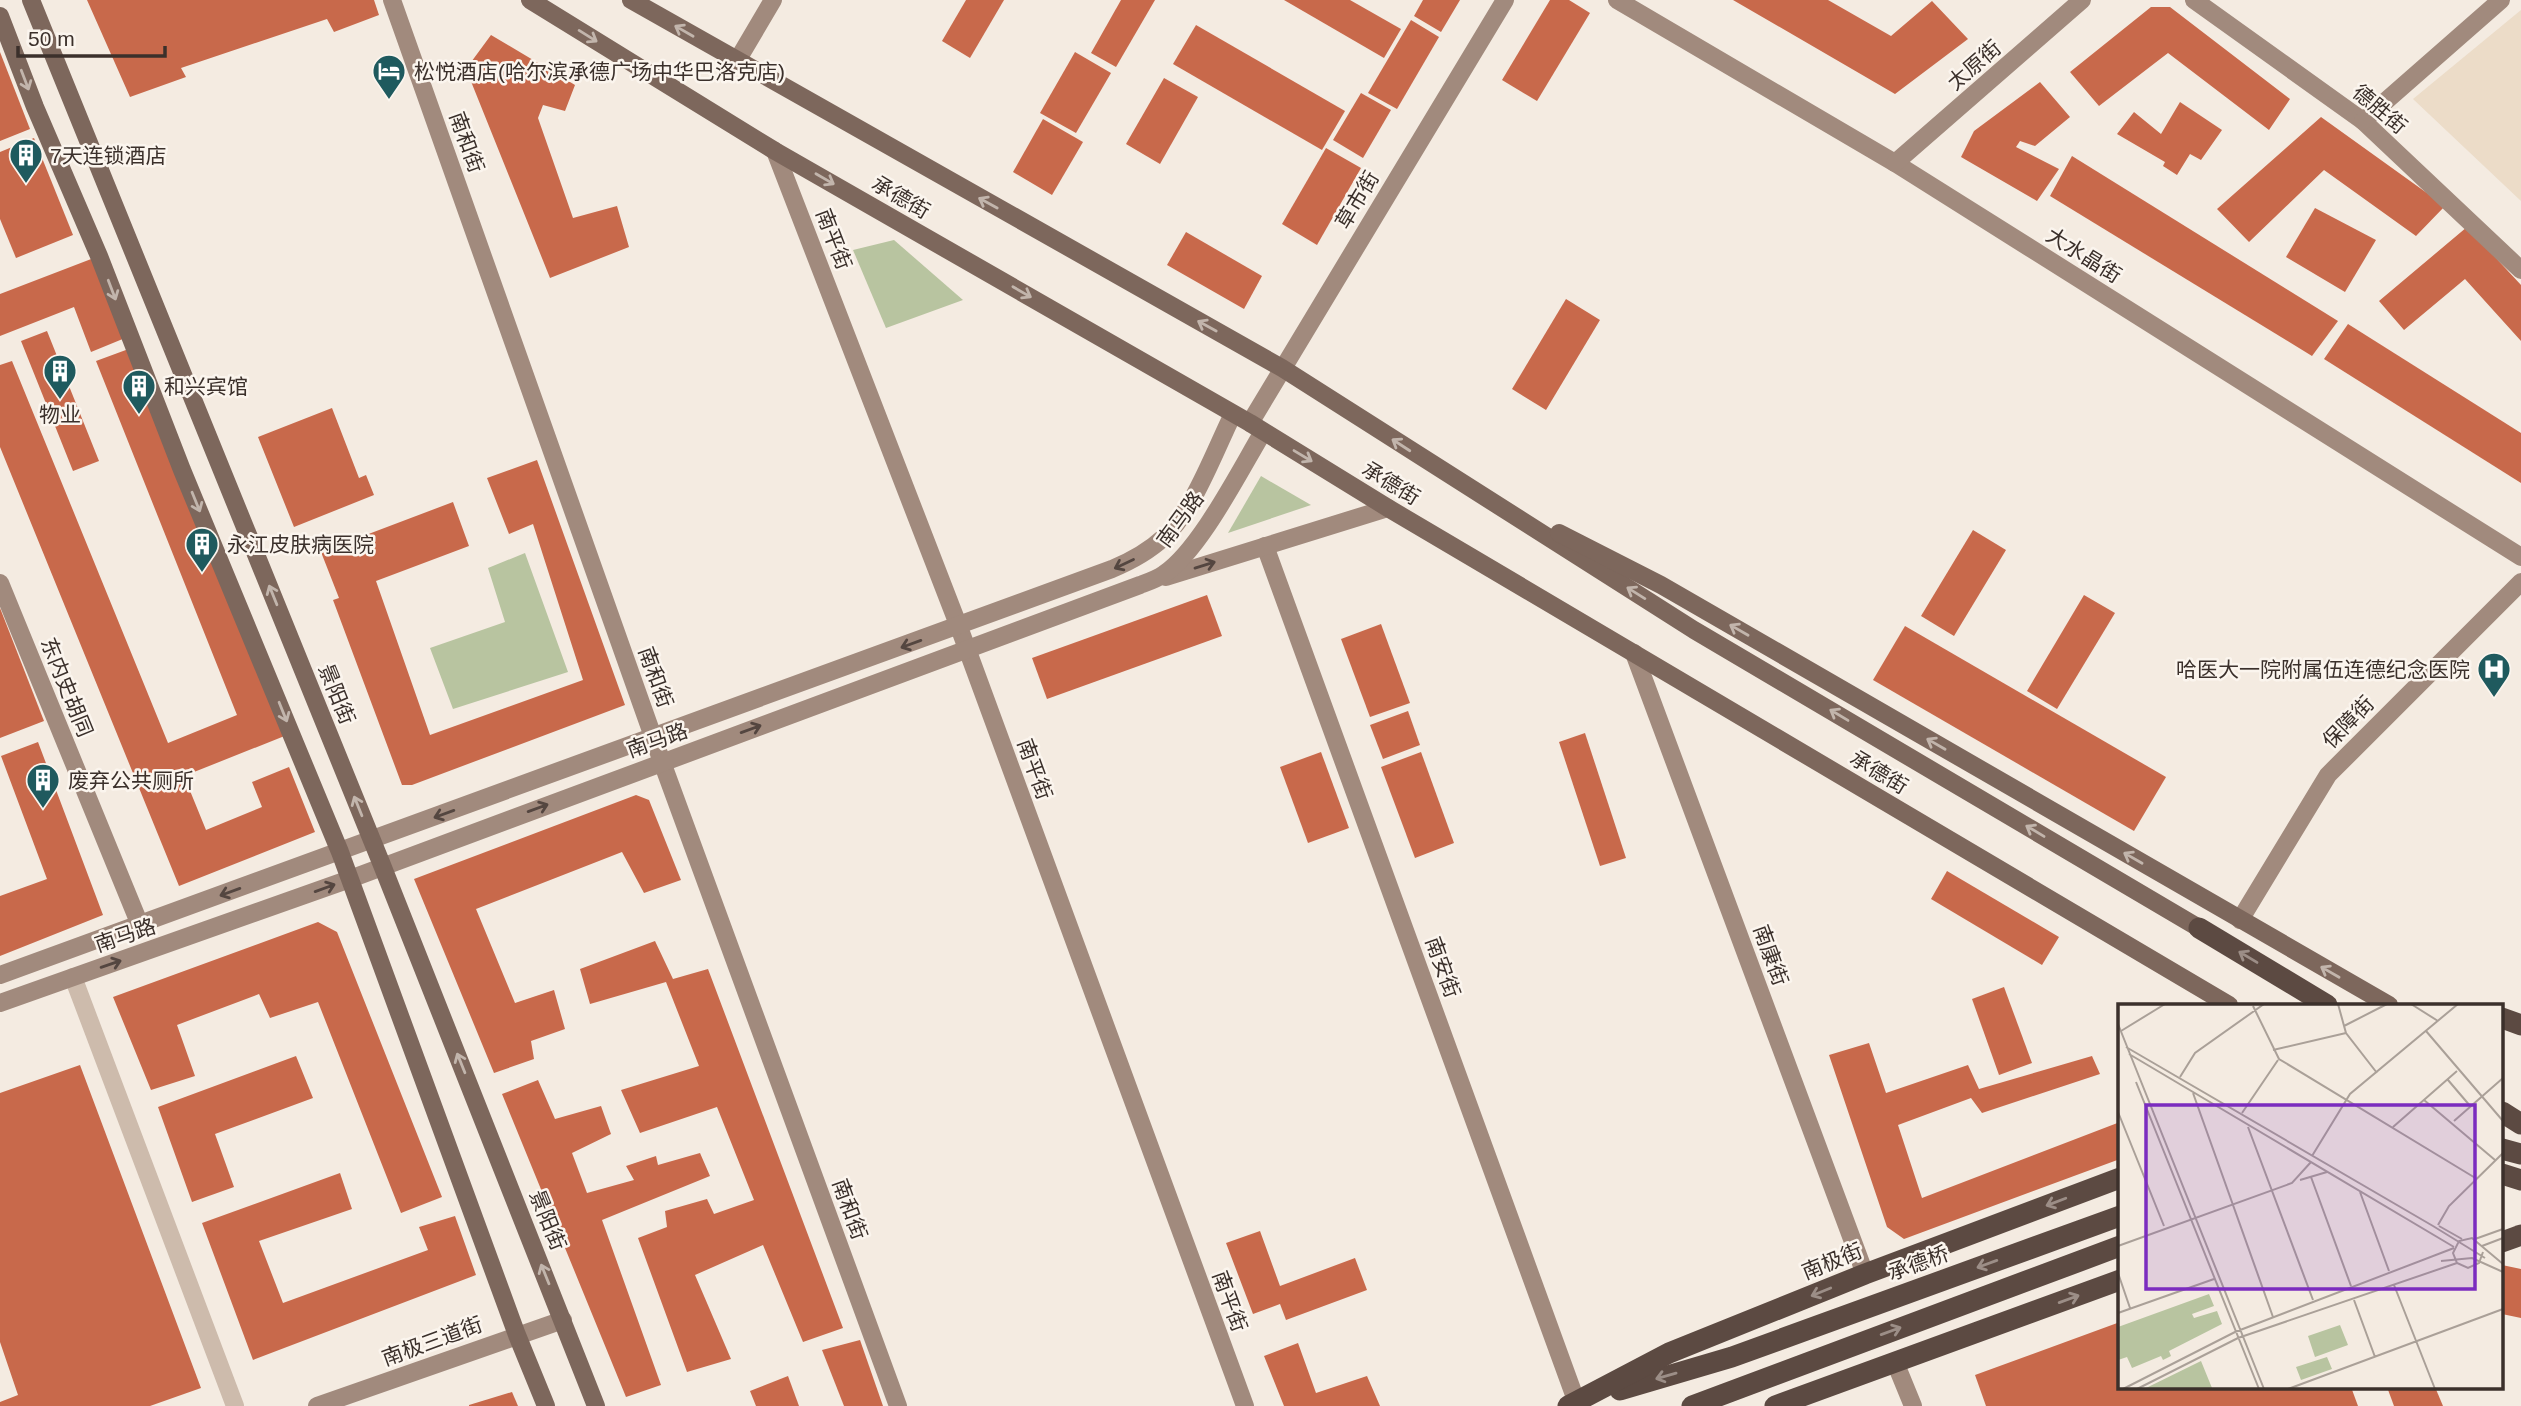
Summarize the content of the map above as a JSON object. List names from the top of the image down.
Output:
{
  "streets": {
    "highway": ["南极街", "承德桥"],
    "main road": ["承德街", "景阳街"],
    "street": [
      "太原街",
      "德胜街",
      "南和街",
      "草市街",
      "南平街",
      "大水晶街",
      "南马路",
      "东内史胡同",
      "保障街",
      "南康街",
      "南安街",
      "南极三道街"
    ]
  },
  "crossings": [
    ["太原街", "大水晶街"],
    ["南和街", "南马路"],
    ["承德街", "草市街"],
    ["承德街", "南平街"],
    ["承德街", "南马路"],
    ["承德街", "南康街"],
    ["草市街", "南马路"],
    ["南平街", "南马路"],
    ["南马路", "东内史胡同"],
    ["南马路", "景阳街"],
    ["景阳街", "南极三道街"],
    ["南康街", "南极街"],
    ["南安街", "南极街"],
    ["南安街", "承德桥"],
    ["南极街", "承德桥"]
  ],
  "places": {
    "hotel": ["松悦酒店(哈尔滨承德广场中华巴洛克店)"],
    "building": [
      "7天连锁酒店",
      "物业",
      "和兴宾馆",
      "永江皮肤病医院",
      "废弃公共厕所"
    ],
    "hospital": ["哈医大一院附属伍连德纪念医院"]
  },
  "scale_bar": "50 m"
}
